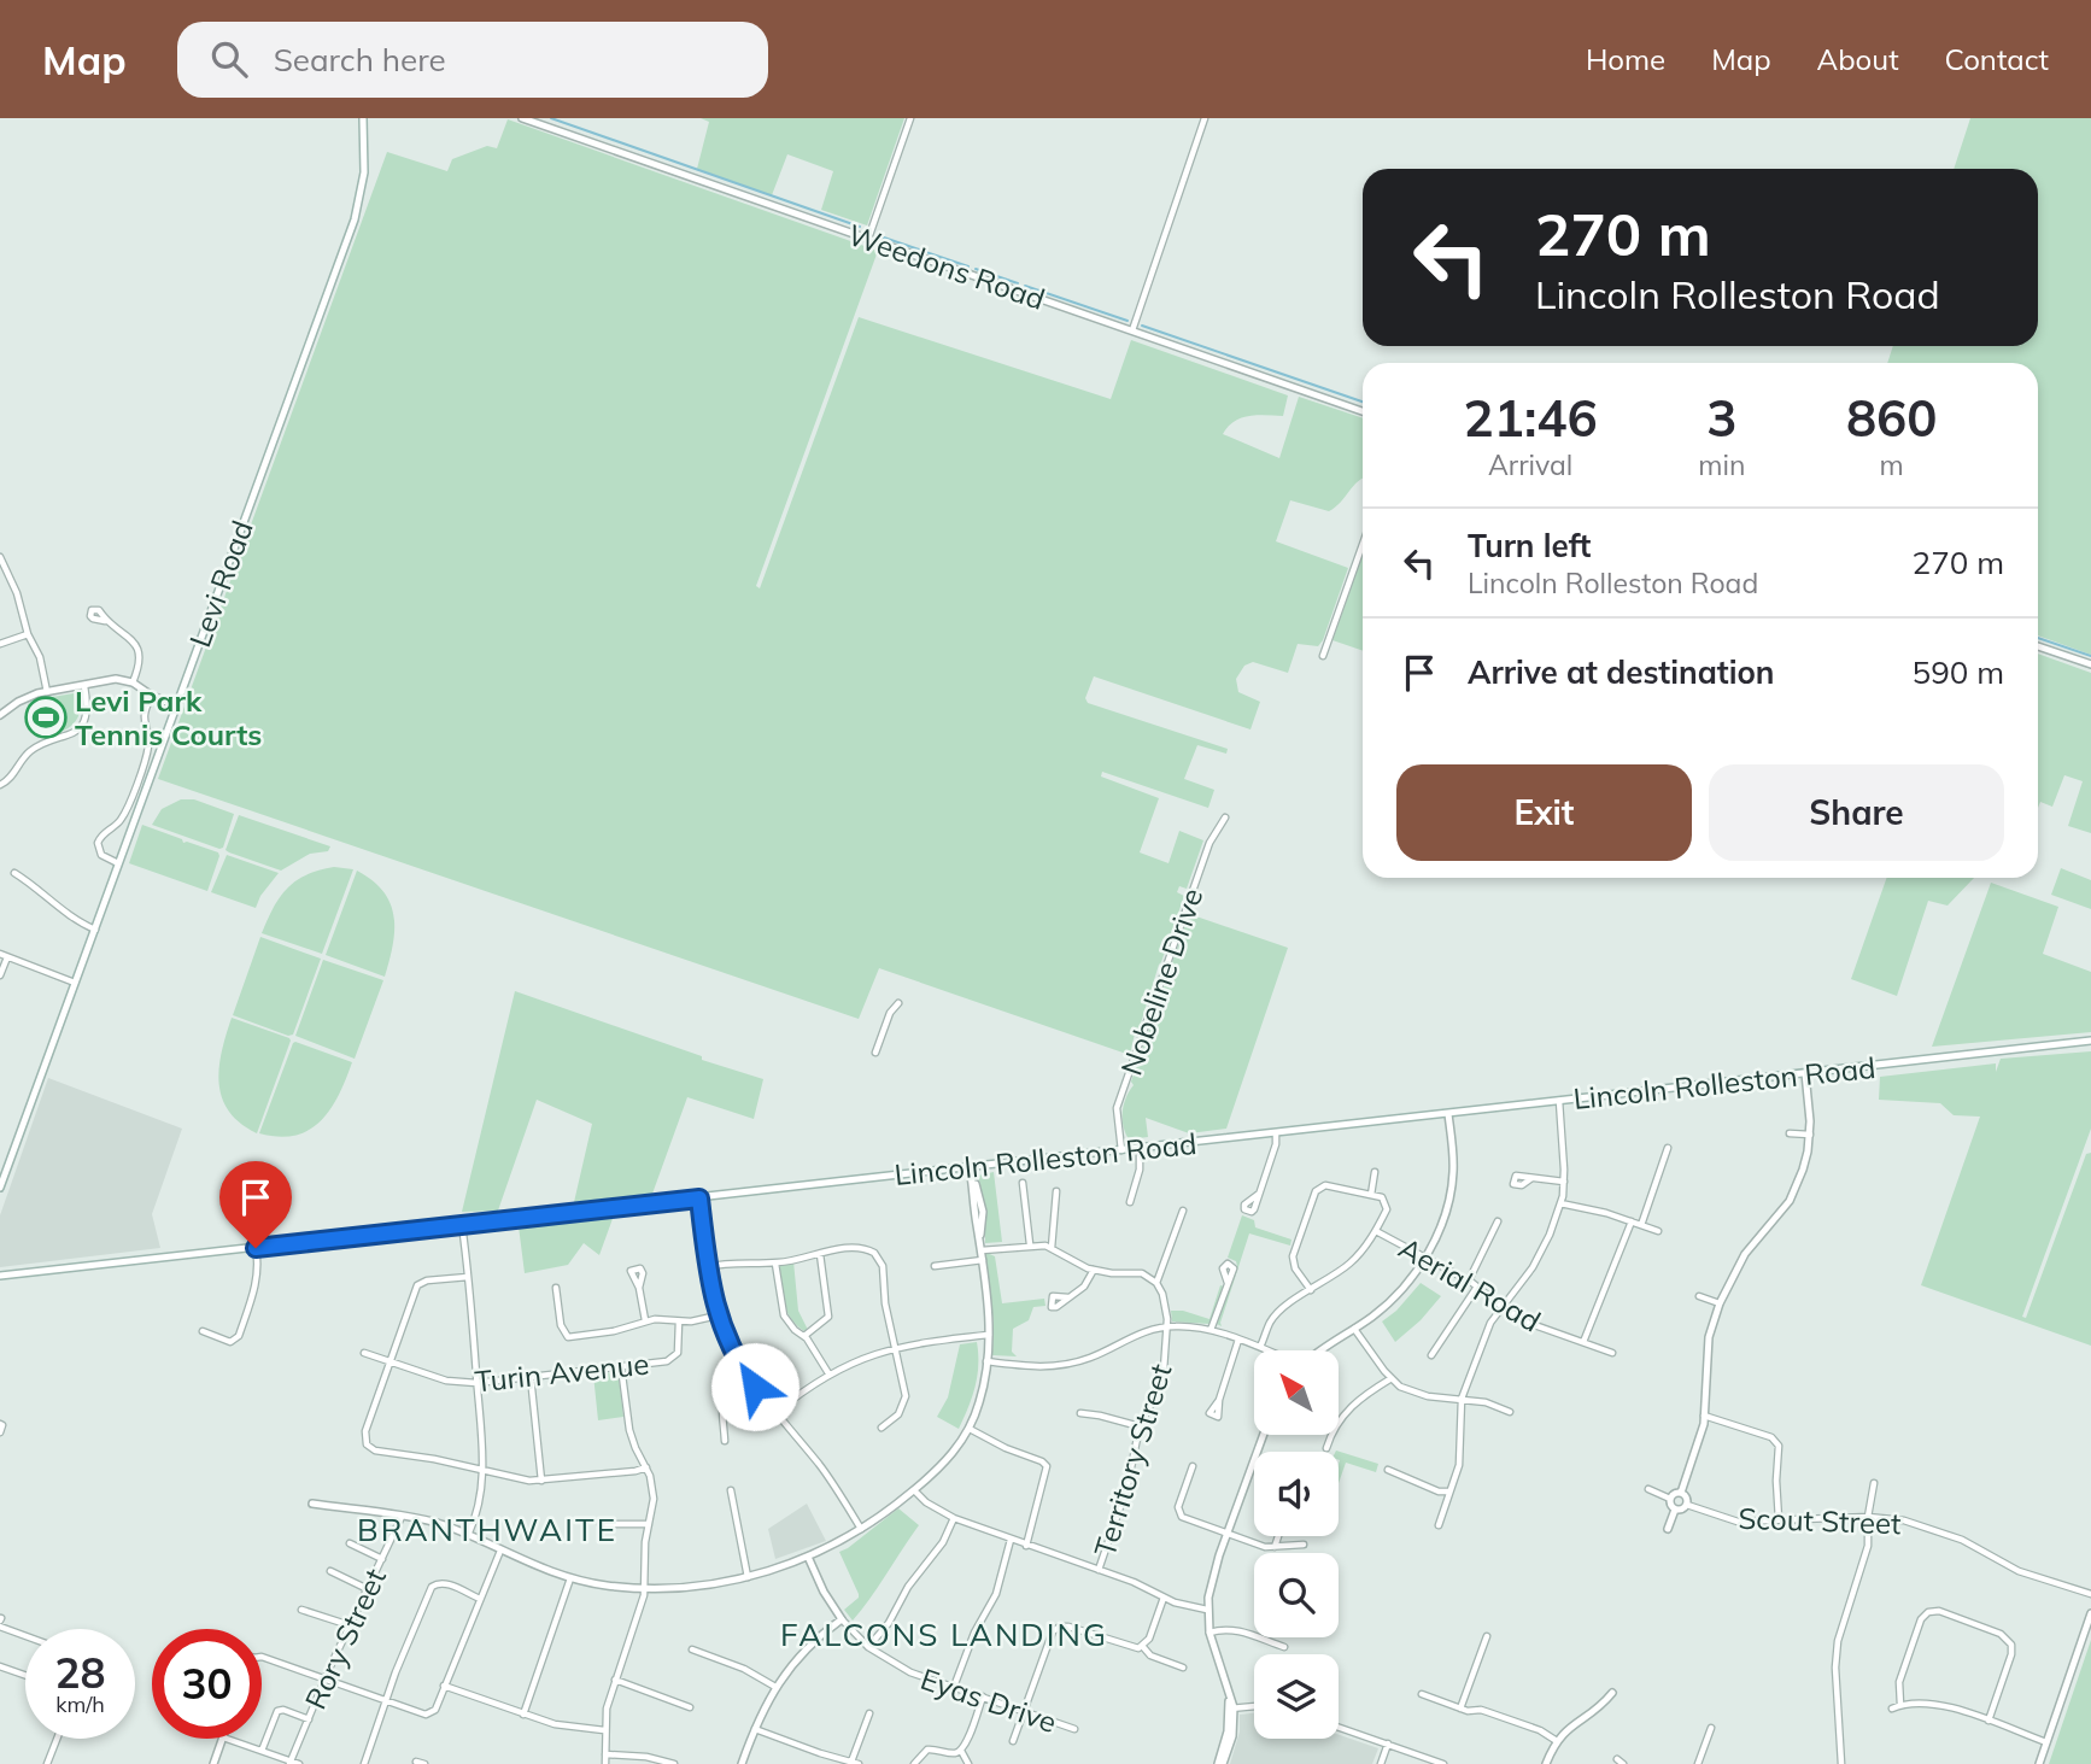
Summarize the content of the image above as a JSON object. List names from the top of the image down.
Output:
{
  "streets": {
    "street": [
      "Weedons Road",
      "Levi Road",
      "Nobeline Drive",
      "Lincoln Rolleston Road",
      "Aerial Road",
      "Turin Avenue",
      "Territory Street",
      "Scout Street",
      "Rory Street",
      "Eyas Drive"
    ]
  },
  "crossings": [
    ["Nobeline Drive", "Lincoln Rolleston Road"]
  ],
  "districts": ["BRANTHWAITE", "FALCONS LANDING"],
  "places": {
    "sports": ["Levi Park Tennis Courts"]
  },
  "north": "top left",
  "page": {
    "header": "Map",
    "search": "Search here",
    "nav": [
      "Home",
      "Map",
      "About",
      "Contact"
    ],
    "turn": ["270 m", "Lincoln Rolleston Road"],
    "eta": [
      "21:46",
      "Arrival",
      "3",
      "min",
      "860",
      "m"
    ],
    "list": [
      {
        "name": "Turn left",
        "note": "Lincoln Rolleston Road",
        "value": "270 m"
      },
      {
        "name": "Arrive at destination",
        "value": "590 m"
      }
    ],
    "buttons": ["Exit", "Share"],
    "speed": "28 km/h",
    "limit": "30"
  }
}
